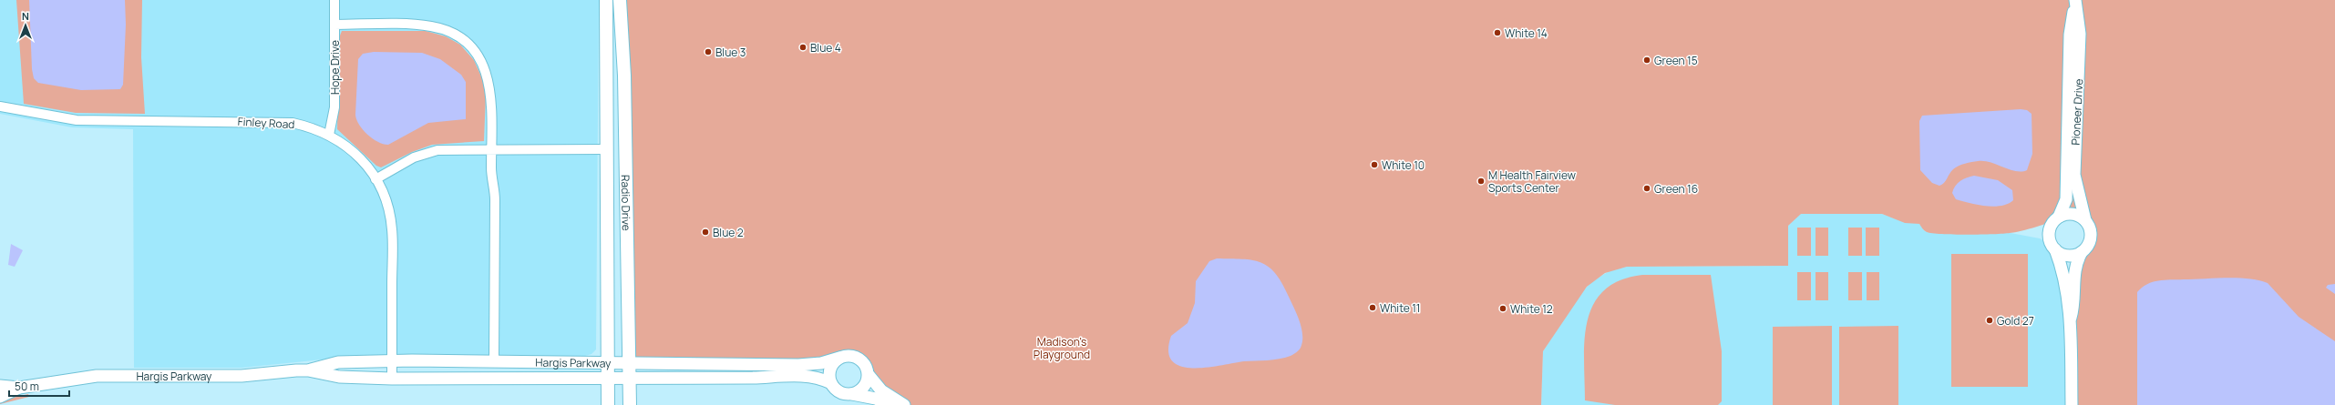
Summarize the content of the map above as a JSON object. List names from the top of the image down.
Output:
{
  "streets": {
    "main road": ["Radio Drive"],
    "street": [
      "Hope Drive",
      "Pioneer Drive",
      "Finley Road",
      "Hargis Parkway"
    ]
  },
  "crossings": [
    ["Hope Drive", "Finley Road"],
    ["Finley Road", "Hargis Parkway"],
    ["Radio Drive", "Hargis Parkway"]
  ],
  "parks": ["Madison's Playground"],
  "places": [
    "White 14",
    "Blue 4",
    "Blue 3",
    "Green 15",
    "White 10",
    "M Health Fairview Sports Center",
    "Green 16",
    "Blue 2",
    "White 11",
    "White 12",
    "Gold 27"
  ],
  "scale_bar": "50 m",
  "north": "top"
}
